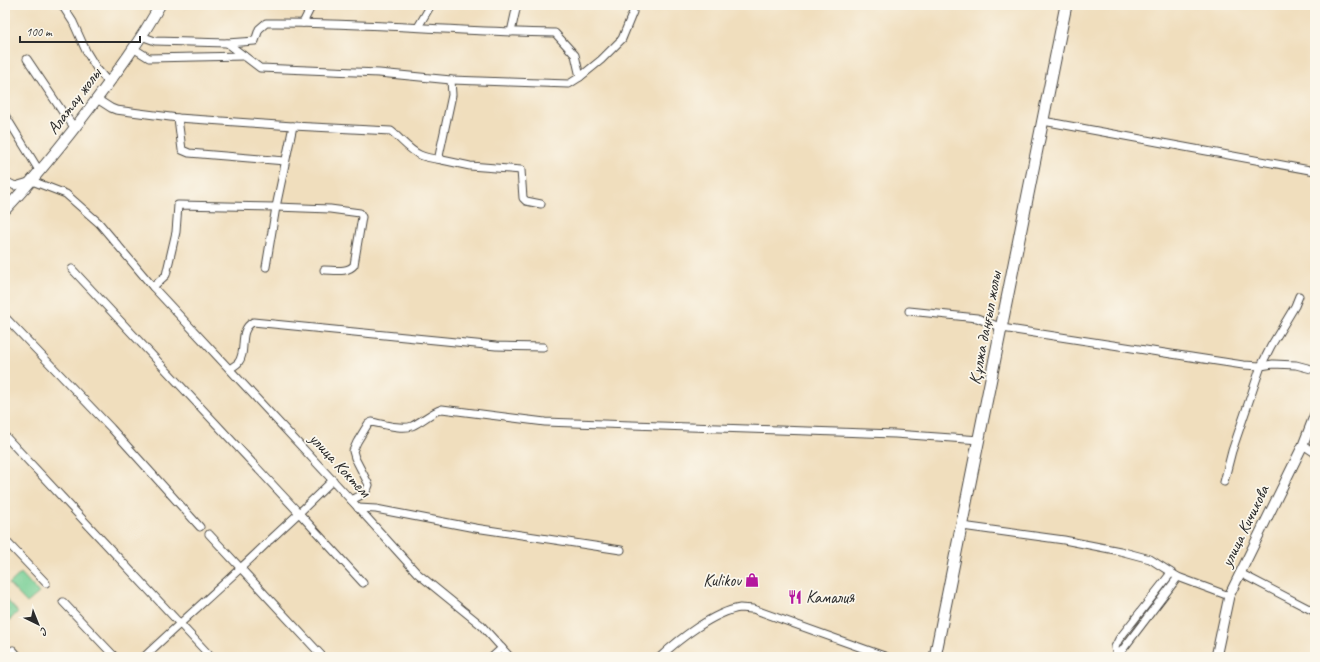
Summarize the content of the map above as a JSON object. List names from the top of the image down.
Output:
{
  "streets": {
    "main road": ["Алатау жолы", "Құлжа даңғыл жолы"],
    "street": ["улица Коктем", "улица Кичикова"]
  },
  "crossings": [
    ["Алатау жолы", "улица Коктем"]
  ],
  "places": {
    "shop": ["Kulikov"],
    "restaurant": ["Камалия"]
  },
  "scale_bar": "100 m",
  "north": "bottom right"
}
